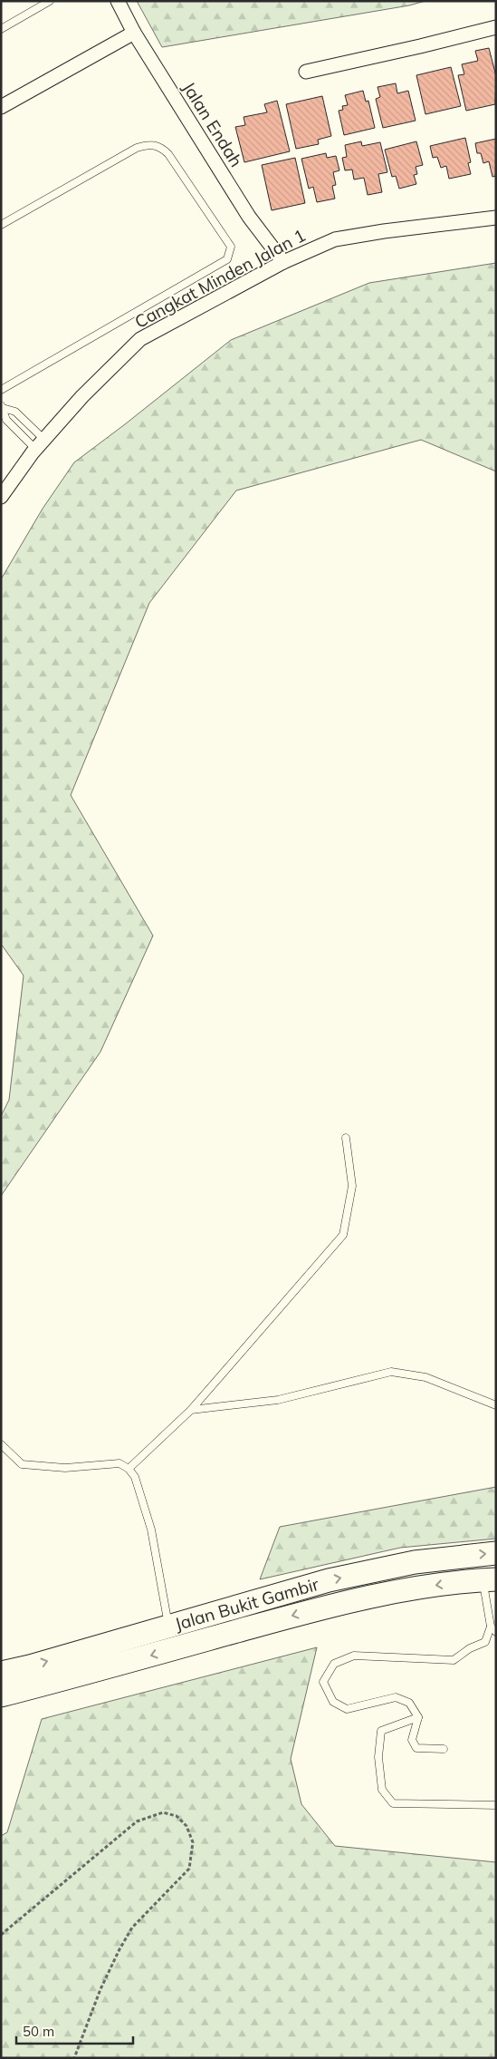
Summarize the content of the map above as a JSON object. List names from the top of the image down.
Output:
{
  "streets": {
    "main road": ["Jalan Bukit Gambir"],
    "street": ["Jalan Endah", "Cangkat Minden Jalan 1"]
  },
  "crossings": [
    ["Jalan Endah", "Cangkat Minden Jalan 1"]
  ],
  "scale_bar": "50 m"
}
